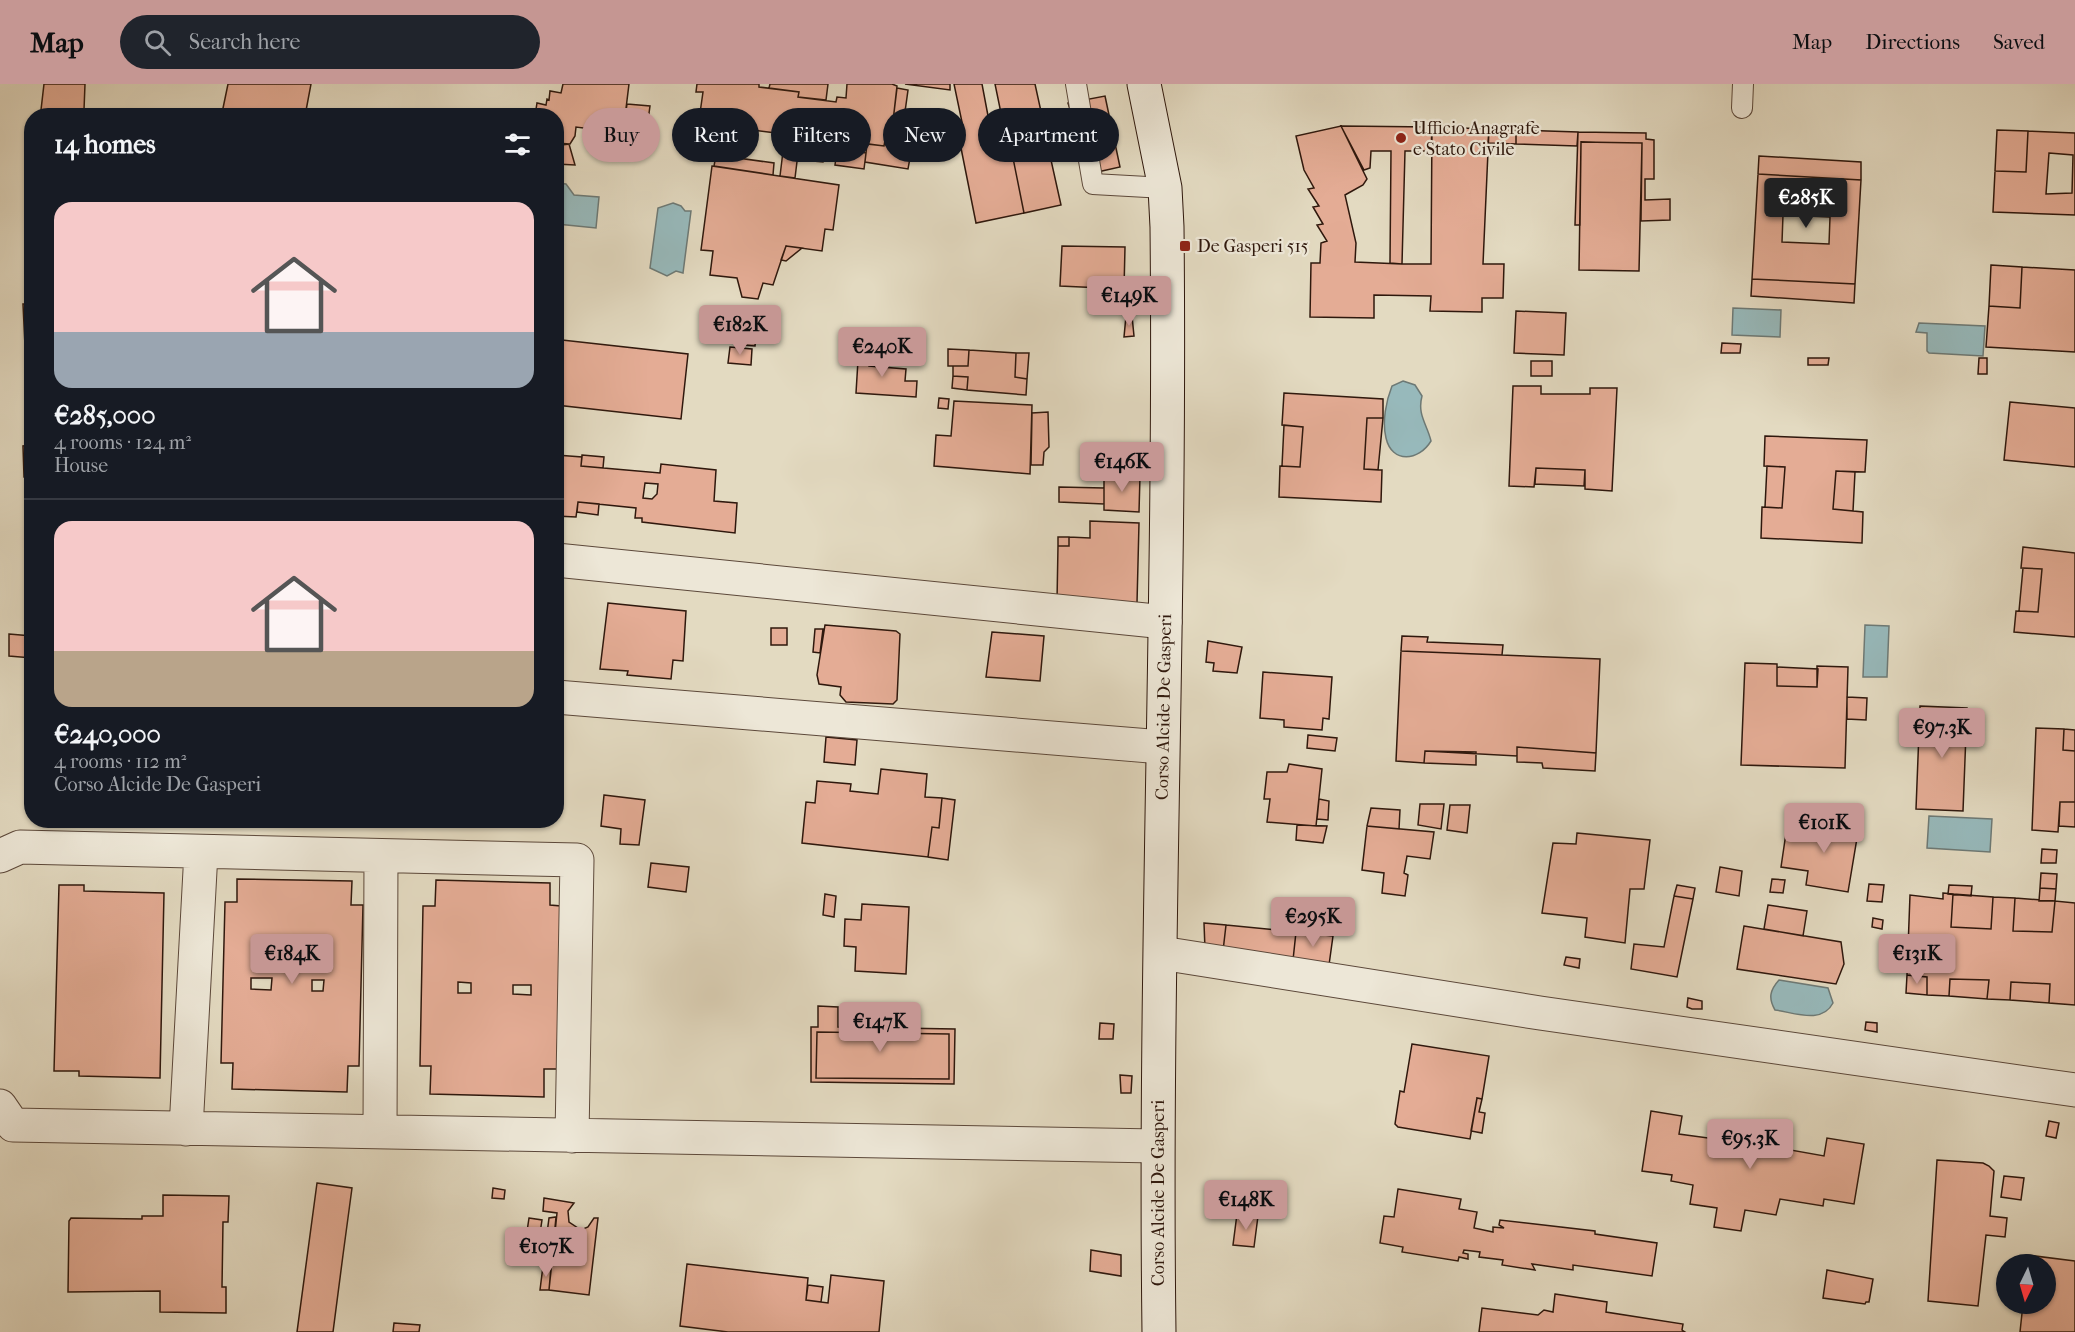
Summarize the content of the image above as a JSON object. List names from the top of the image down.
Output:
{
  "streets": {
    "street": ["Corso Alcide De Gasperi"]
  },
  "places": {
    "other": ["Ufficio Anagrafe e Stato Civile"],
    "transit": ["De Gasperi 515"]
  },
  "north": "bottom",
  "page": {
    "header": "Map",
    "search": "Search here",
    "nav": ["Map", "Directions", "Saved"],
    "chip": [
      "Buy",
      "Rent",
      "Filters",
      "New",
      "Apartment"
    ],
    "heading": "14 homes",
    "price": [
      "€285K",
      "€149K",
      "€182K",
      "€240K",
      "€146K",
      "€97.3K",
      "€101K",
      "€295K",
      "€184K",
      "€131K",
      "€147K",
      "€95.3K",
      "€148K",
      "€107K"
    ],
    "list": [
      {
        "name": "€285,000",
        "note": "4 rooms · 124 m² · House"
      },
      {
        "name": "€240,000",
        "note": "4 rooms · 112 m² · Corso Alcide De Gasperi"
      }
    ]
  }
}
